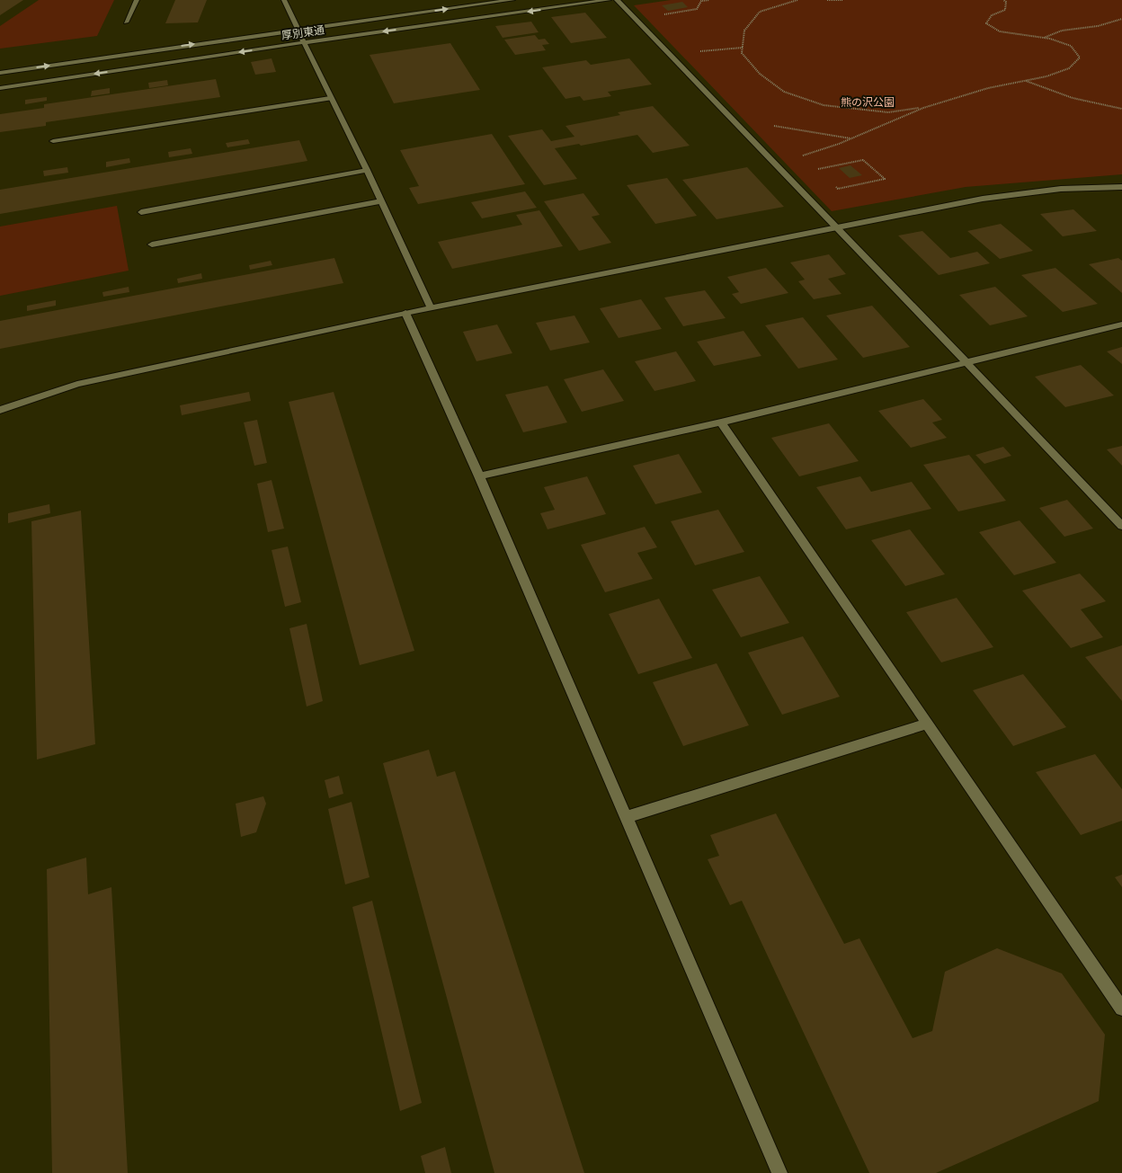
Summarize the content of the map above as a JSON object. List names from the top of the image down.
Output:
{
  "streets": {
    "street": ["厚別東通"]
  },
  "parks": ["熊の沢公園"]
}
